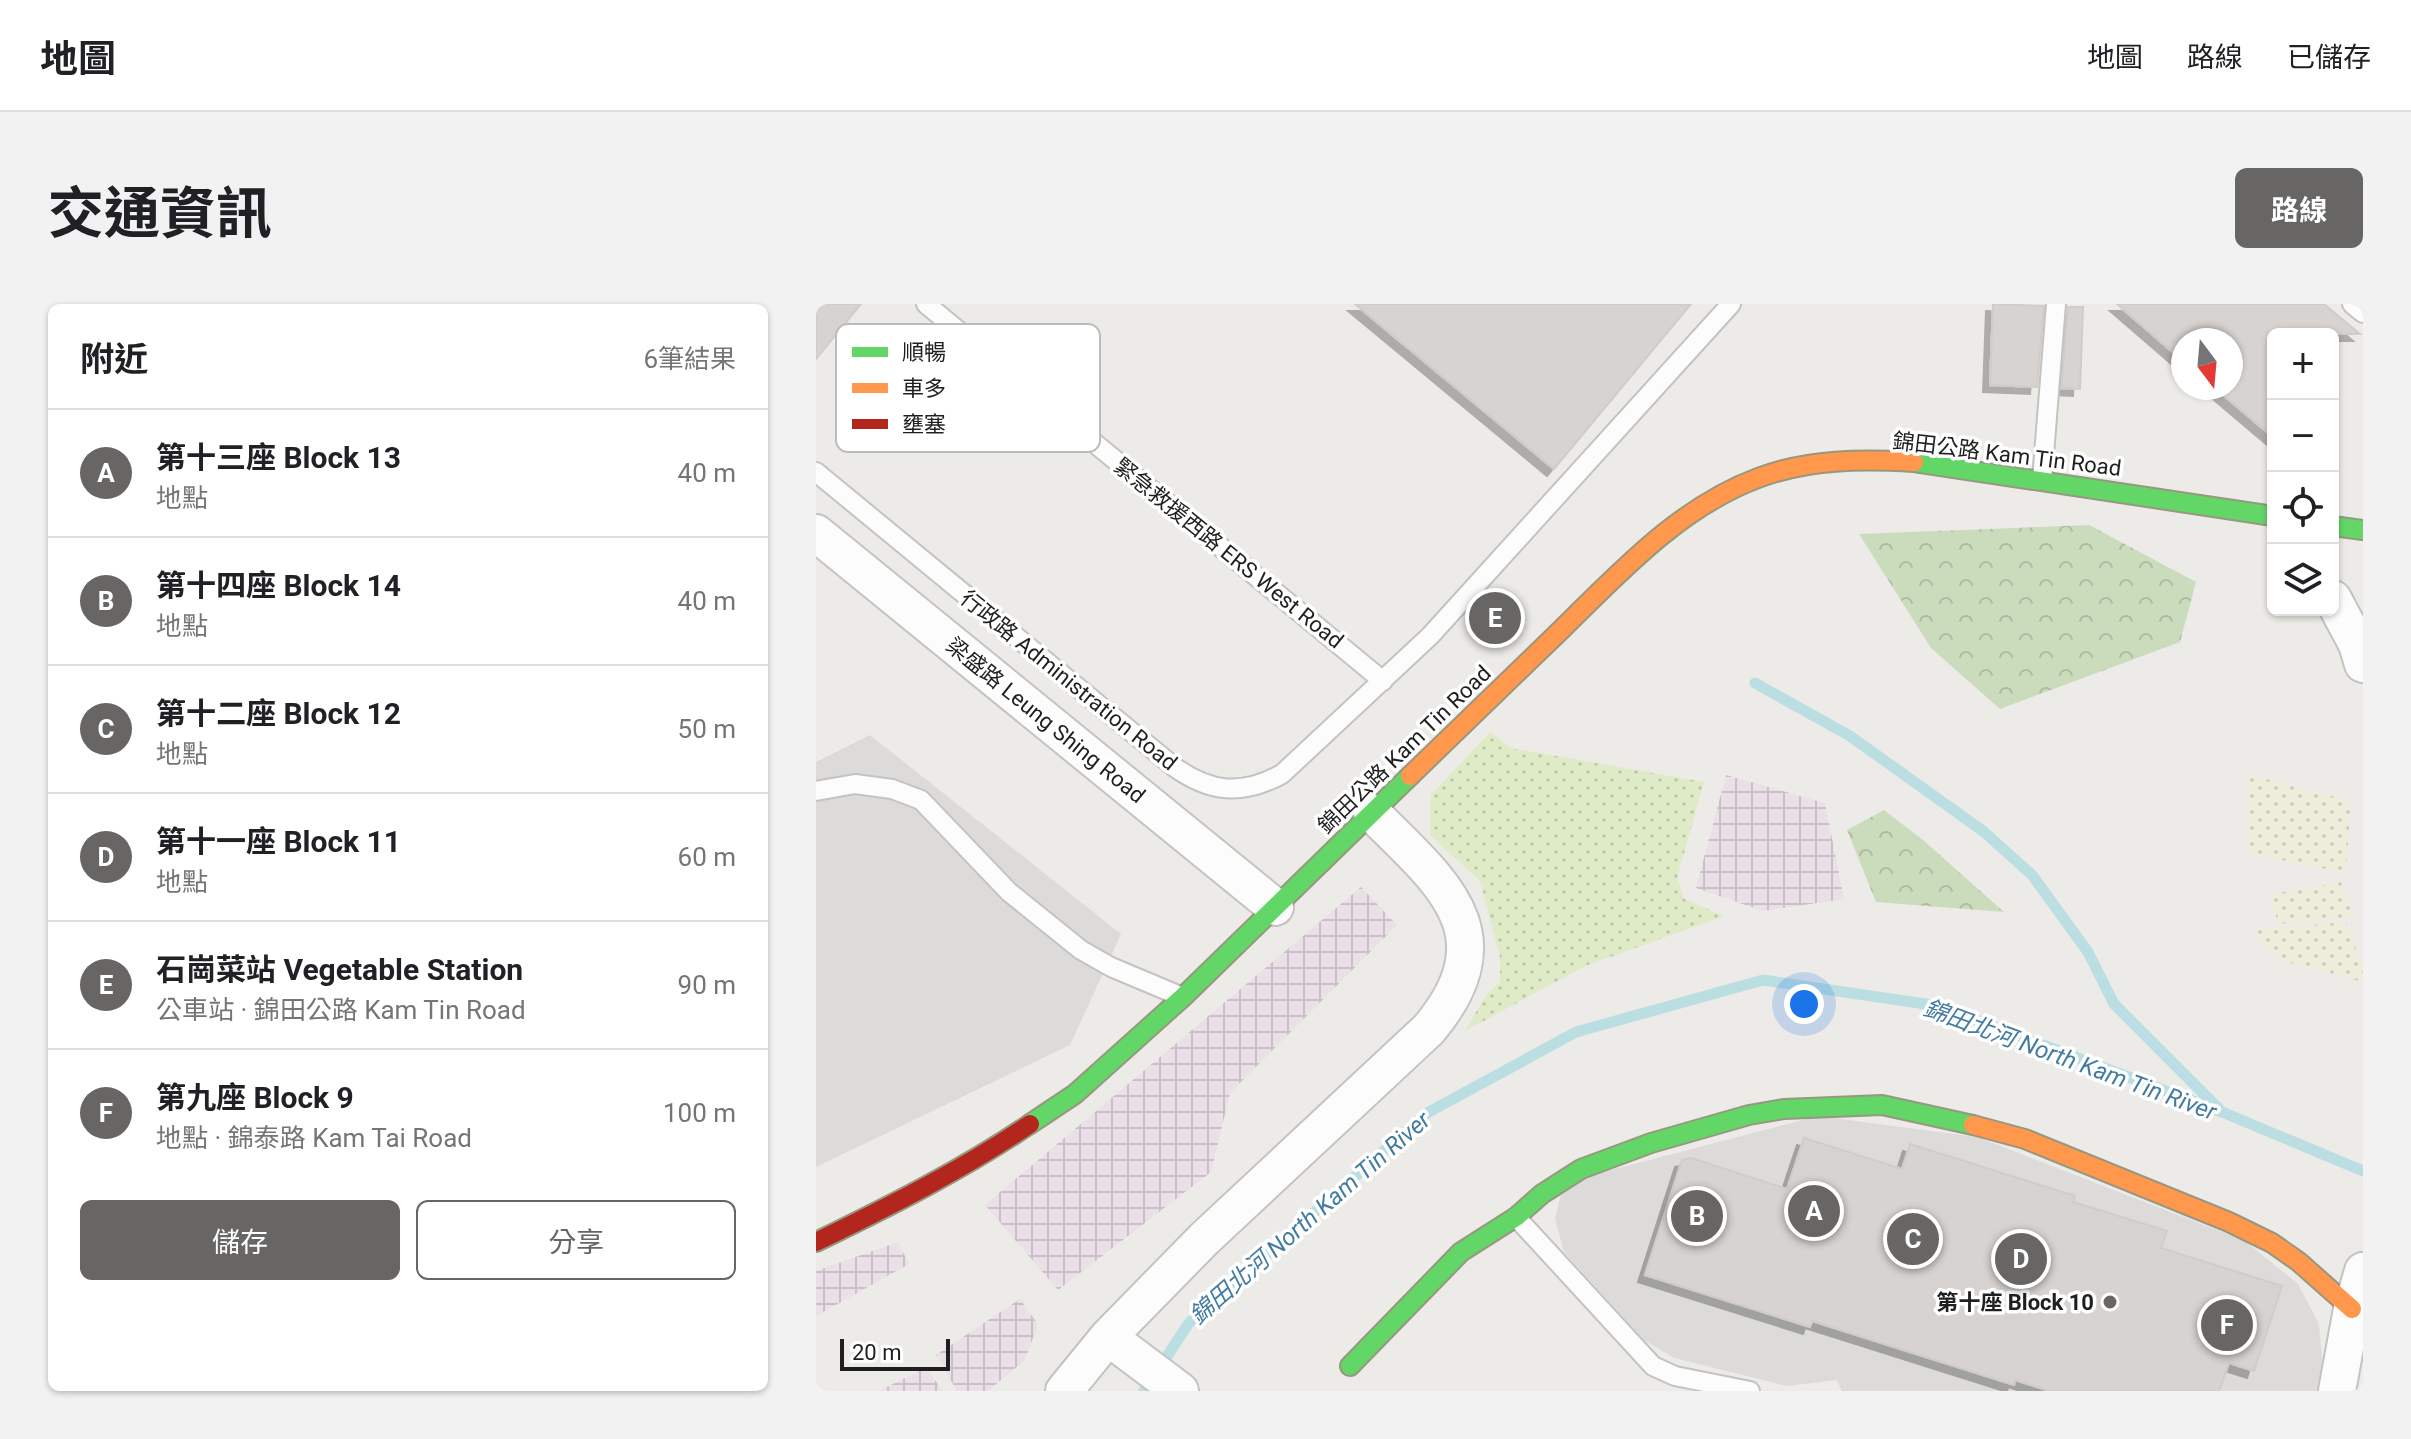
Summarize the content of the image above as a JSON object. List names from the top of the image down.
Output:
{
  "streets": {
    "main road": ["錦田公路 Kam Tin Road"],
    "street": ["梁盛路 Leung Shing Road"],
    "lane": ["緊急救援西路 ERS West Road", "行政路 Administration Road"]
  },
  "crossings": [
    ["錦田公路 Kam Tin Road", "梁盛路 Leung Shing Road"],
    ["緊急救援西路 ERS West Road", "行政路 Administration Road"]
  ],
  "water": ["錦田北河 North Kam Tin River"],
  "places": ["第十座 Block 10"],
  "legend": ["順暢", "車多", "壅塞"],
  "scale_bar": "20 m",
  "north": "bottom",
  "page": {
    "header": "地圖",
    "nav": ["地圖", "路線", "已儲存"],
    "title": "交通資訊",
    "buttons": [
      "路線",
      ["儲存", "分享"]
    ],
    "heading": ["附近", "6筆結果"],
    "map_buttons": ["+", "−"],
    "list": [
      {
        "mark": "A",
        "name": "第十三座 Block 13",
        "note": "地點",
        "value": "40 m"
      },
      {
        "mark": "B",
        "name": "第十四座 Block 14",
        "note": "地點",
        "value": "40 m"
      },
      {
        "mark": "C",
        "name": "第十二座 Block 12",
        "note": "地點",
        "value": "50 m"
      },
      {
        "mark": "D",
        "name": "第十一座 Block 11",
        "note": "地點",
        "value": "60 m"
      },
      {
        "mark": "E",
        "name": "石崗菜站 Vegetable Station",
        "note": "公車站 · 錦田公路 Kam Tin Road",
        "value": "90 m"
      },
      {
        "mark": "F",
        "name": "第九座 Block 9",
        "note": "地點 · 錦泰路 Kam Tai Road",
        "value": "100 m"
      }
    ],
    "pins": [
      "E",
      "A",
      "B",
      "C",
      "D",
      "F"
    ],
    "scale": "20 m"
  }
}
